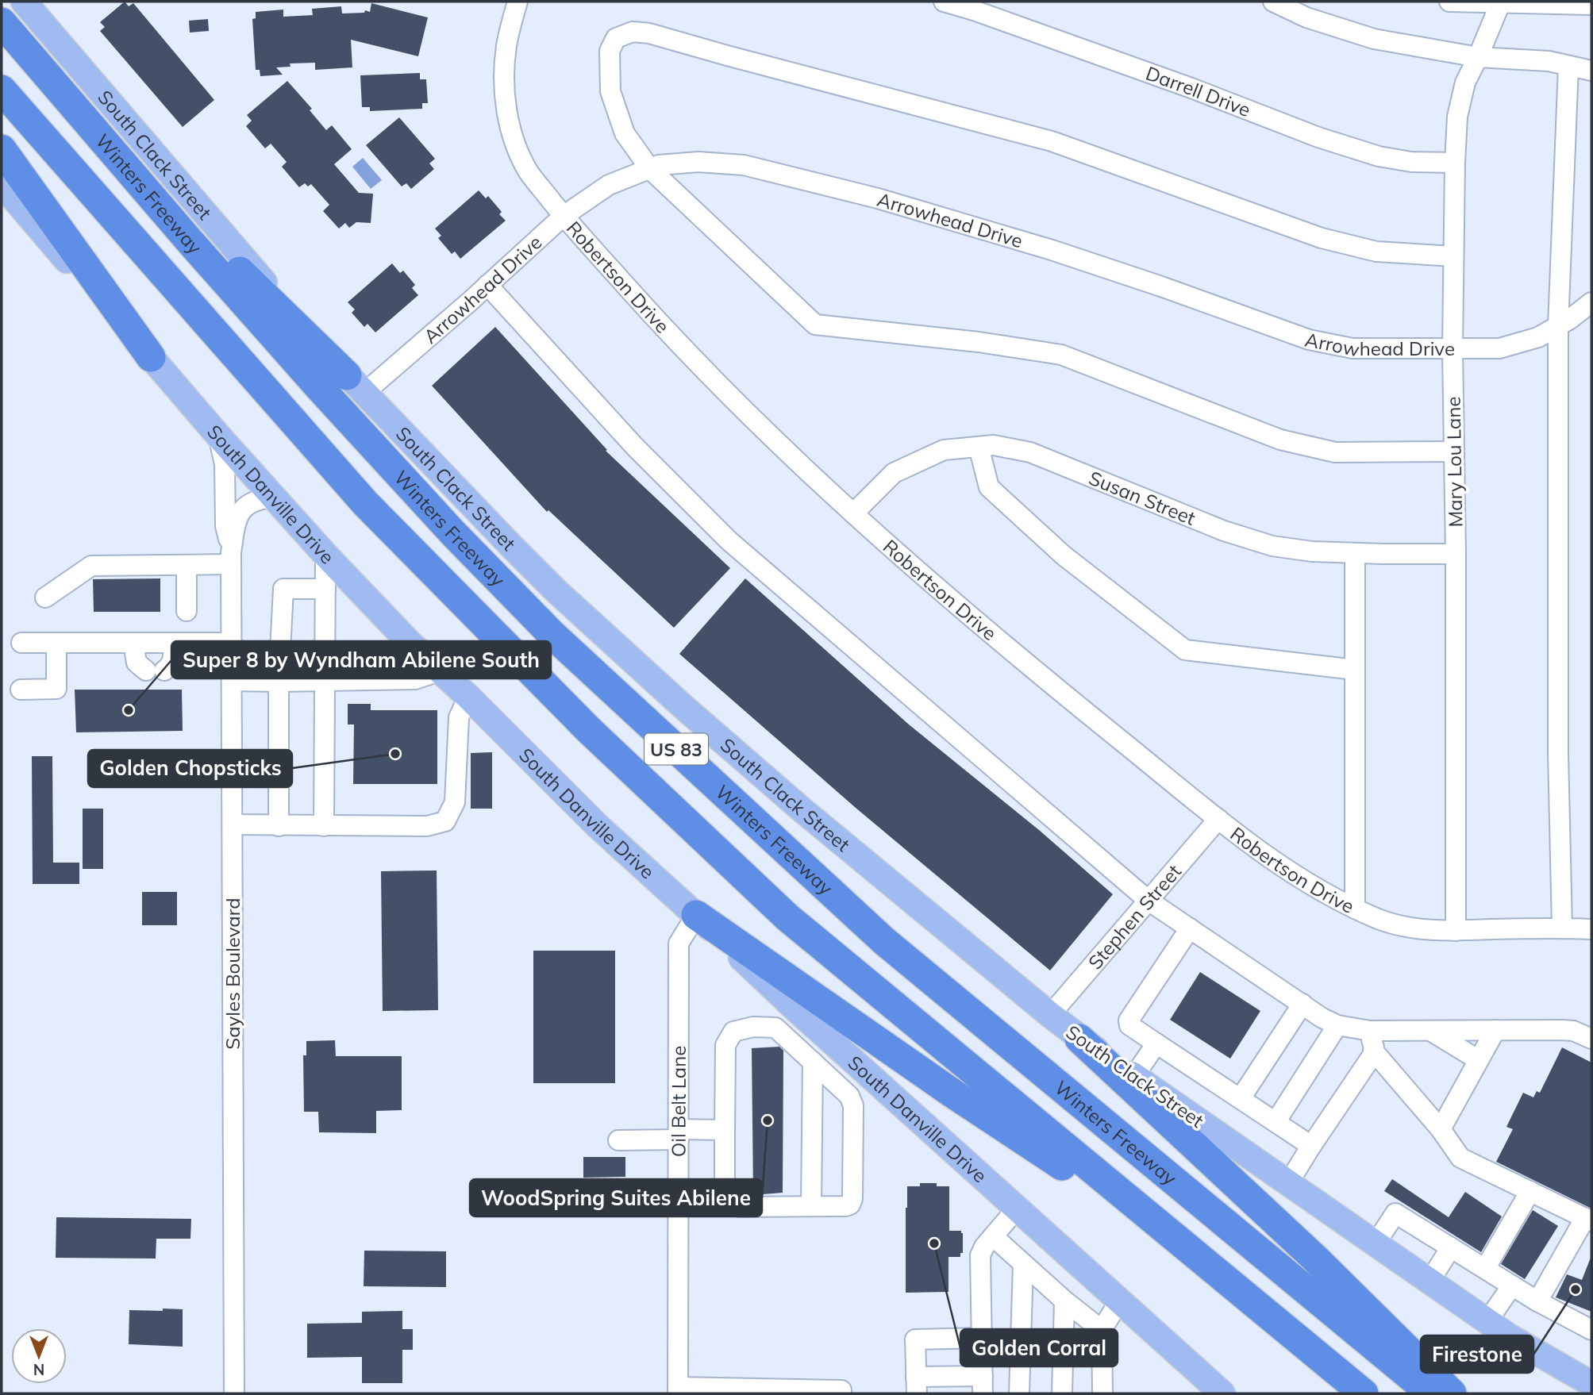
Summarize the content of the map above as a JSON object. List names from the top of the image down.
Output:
{
  "streets": {
    "highway": ["Winters Freeway", "US 83"],
    "main road": ["South Clack Street", "South Danville Drive"],
    "street": [
      "Darrell Drive",
      "Arrowhead Drive",
      "Robertson Drive",
      "Mary Lou Lane",
      "Susan Street",
      "Stephen Street",
      "Sayles Boulevard",
      "Oil Belt Lane"
    ]
  },
  "crossings": [
    ["Darrell Drive", "Mary Lou Lane"],
    ["South Clack Street", "Arrowhead Drive"],
    ["South Clack Street", "Stephen Street"],
    ["Arrowhead Drive", "Robertson Drive"],
    ["Arrowhead Drive", "Mary Lou Lane"],
    ["Robertson Drive", "Mary Lou Lane"],
    ["Robertson Drive", "Susan Street"],
    ["Robertson Drive", "Stephen Street"],
    ["Mary Lou Lane", "Susan Street"],
    ["South Danville Drive", "Sayles Boulevard"],
    ["South Danville Drive", "Oil Belt Lane"]
  ],
  "places": [
    "Super 8 by Wyndham Abilene South",
    "Golden Chopsticks",
    "WoodSpring Suites Abilene",
    "Golden Corral",
    "Firestone"
  ],
  "north": "bottom"
}
